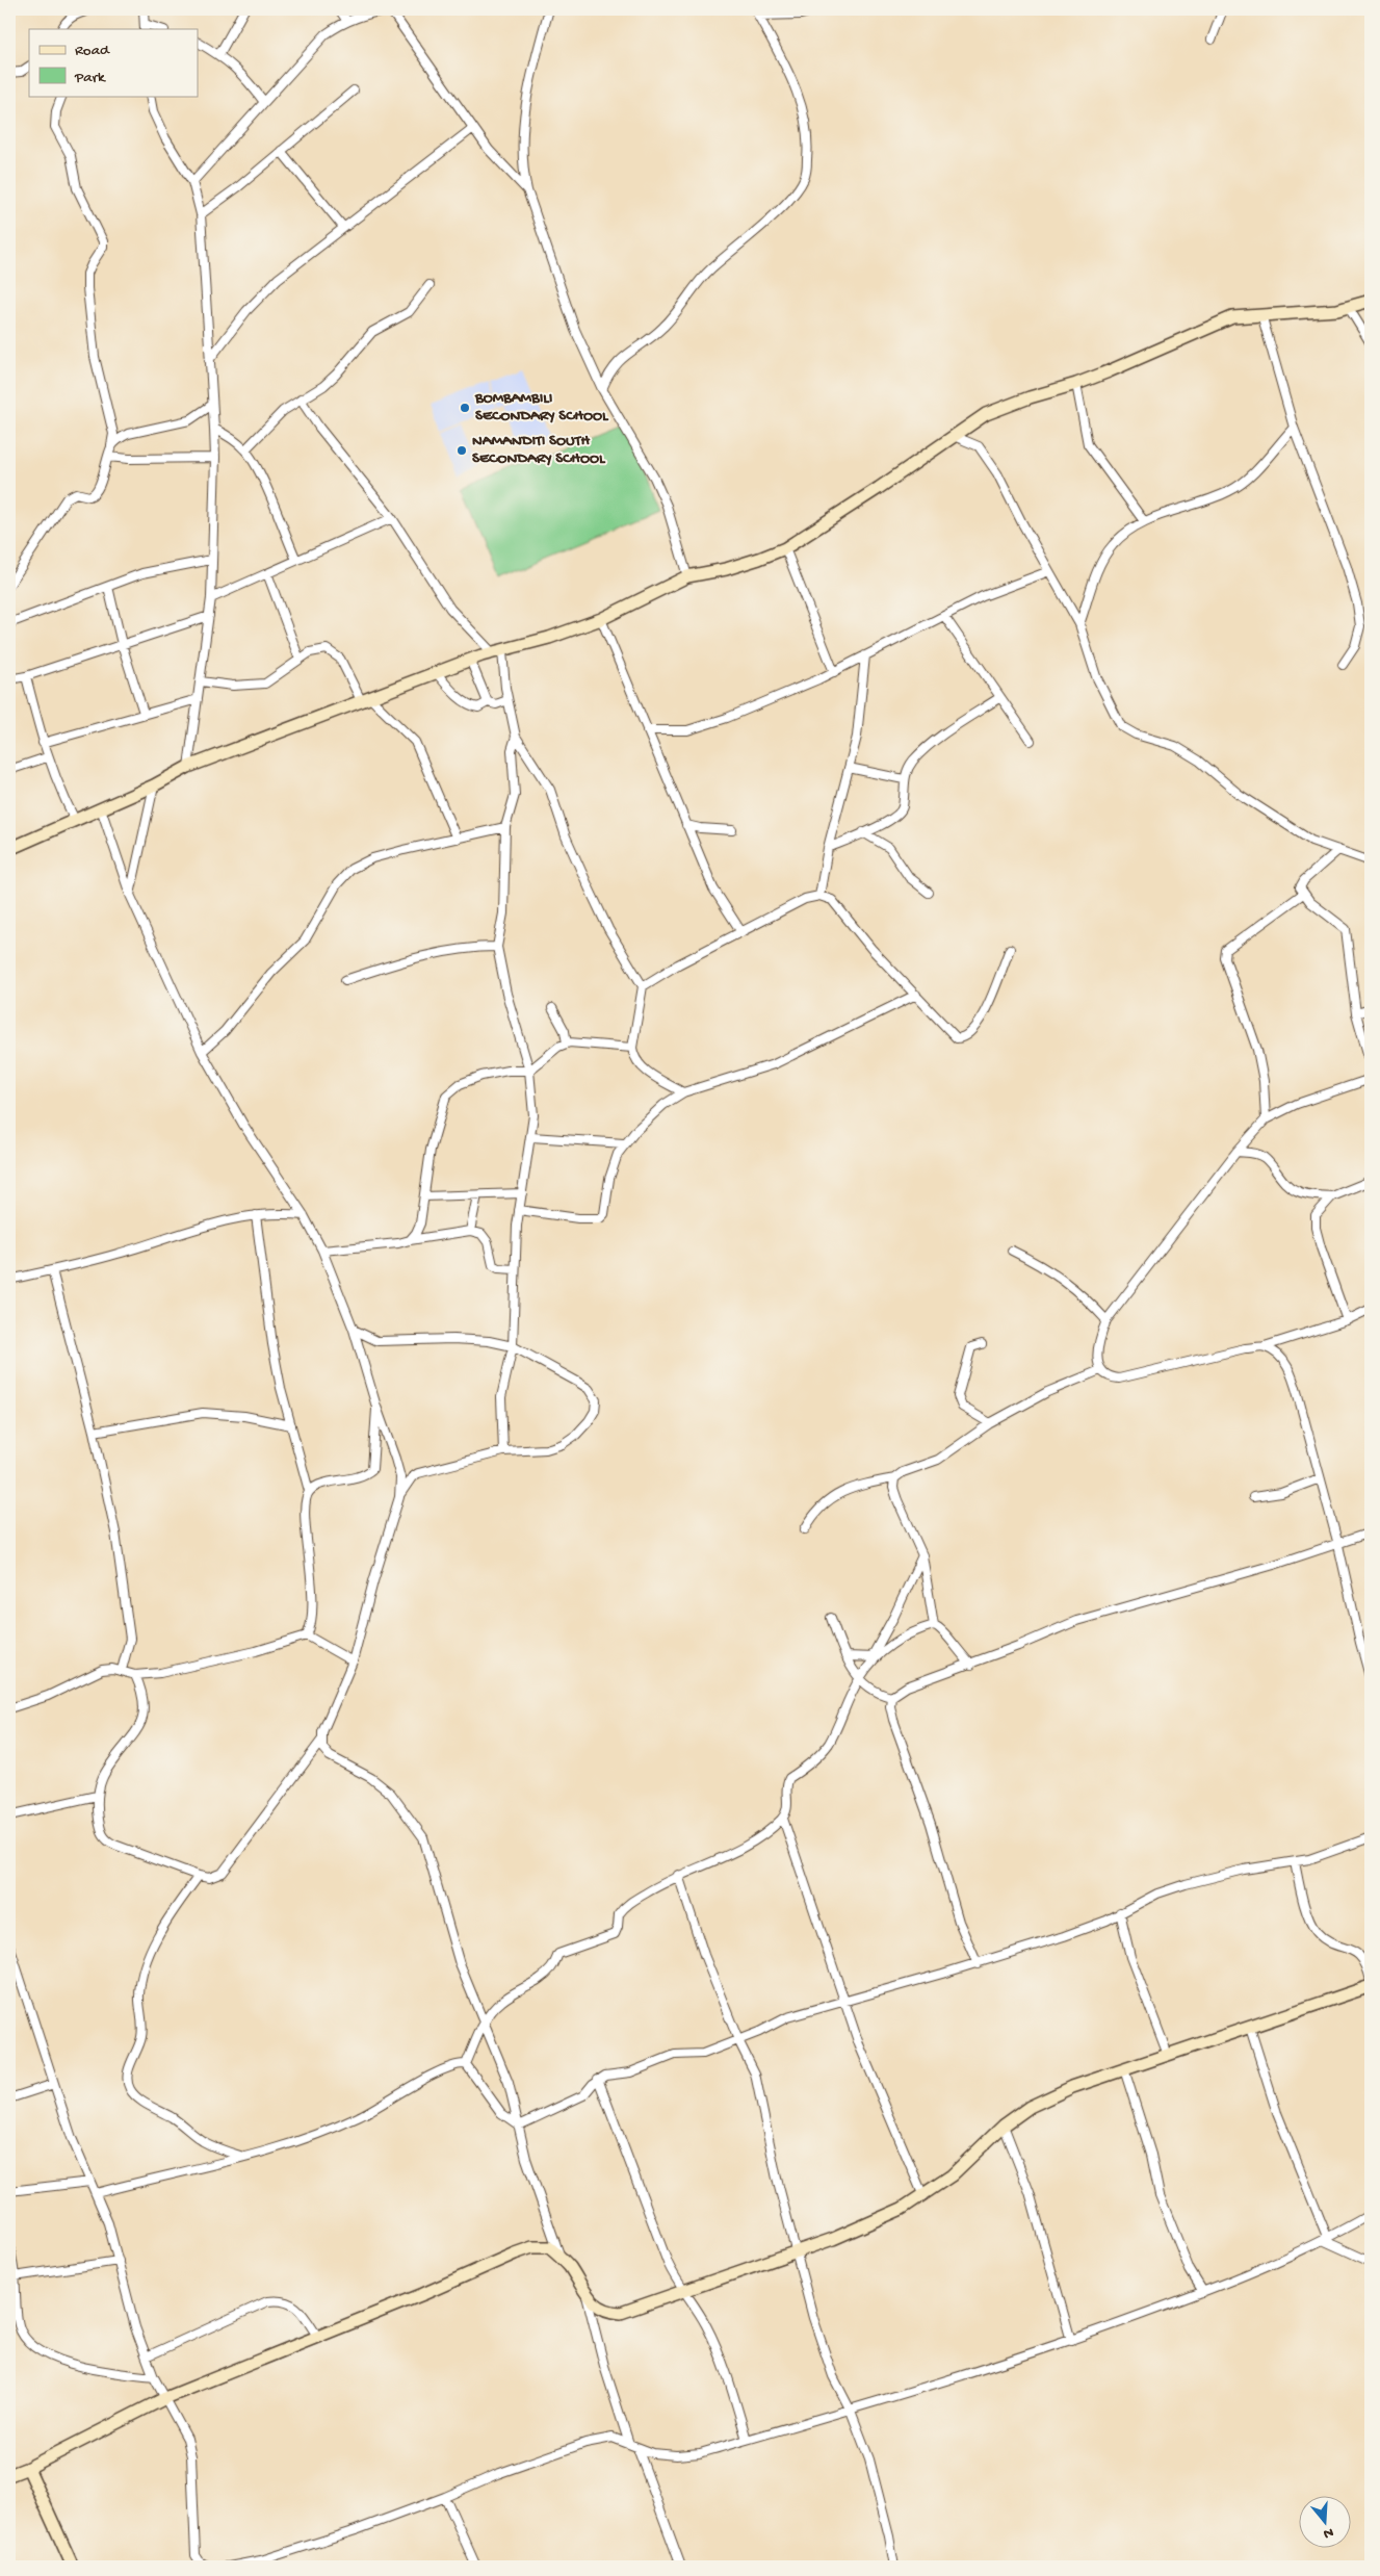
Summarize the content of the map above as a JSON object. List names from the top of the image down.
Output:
{
  "places": ["BOMBAMBILI SECONDARY SCHOOL", "NAMANDITI SOUTH SECONDARY SCHOOL"],
  "legend": ["Road", "Park"],
  "north": "bottom"
}
